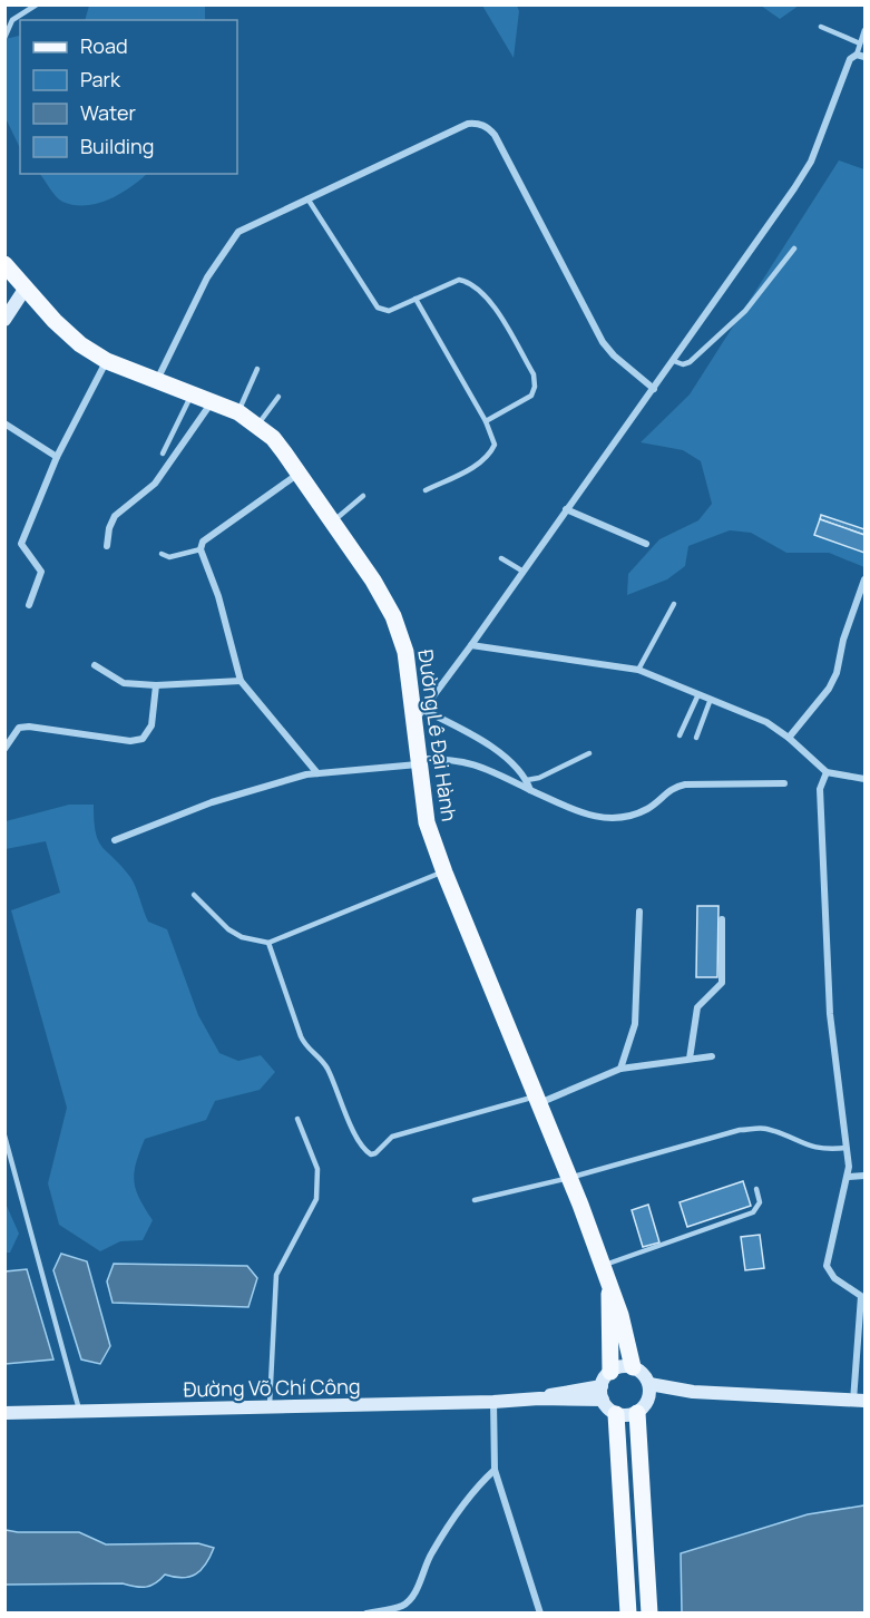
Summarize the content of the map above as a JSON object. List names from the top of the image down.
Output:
{
  "streets": {
    "main road": ["Đường Lê Đại Hành", "Đường Võ Chí Công"]
  },
  "crossings": [
    ["Đường Lê Đại Hành", "Đường Võ Chí Công"]
  ],
  "legend": [
    "Road",
    "Park",
    "Water",
    "Building"
  ]
}
